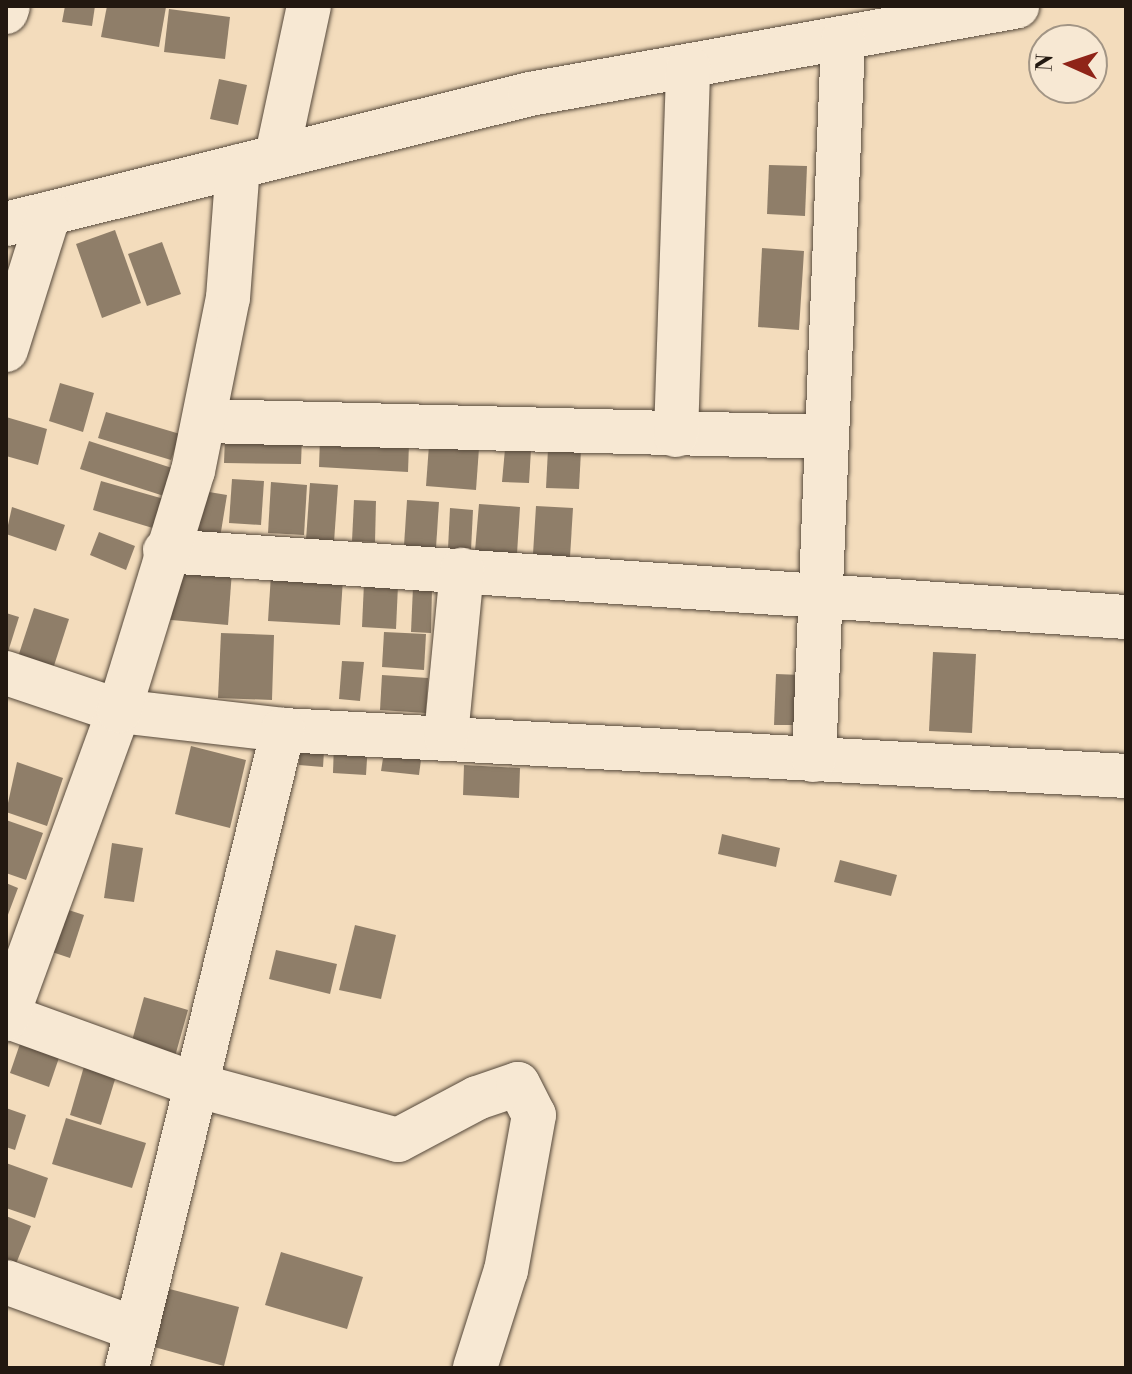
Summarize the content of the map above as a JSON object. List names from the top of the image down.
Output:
{
  "north": "left"
}
